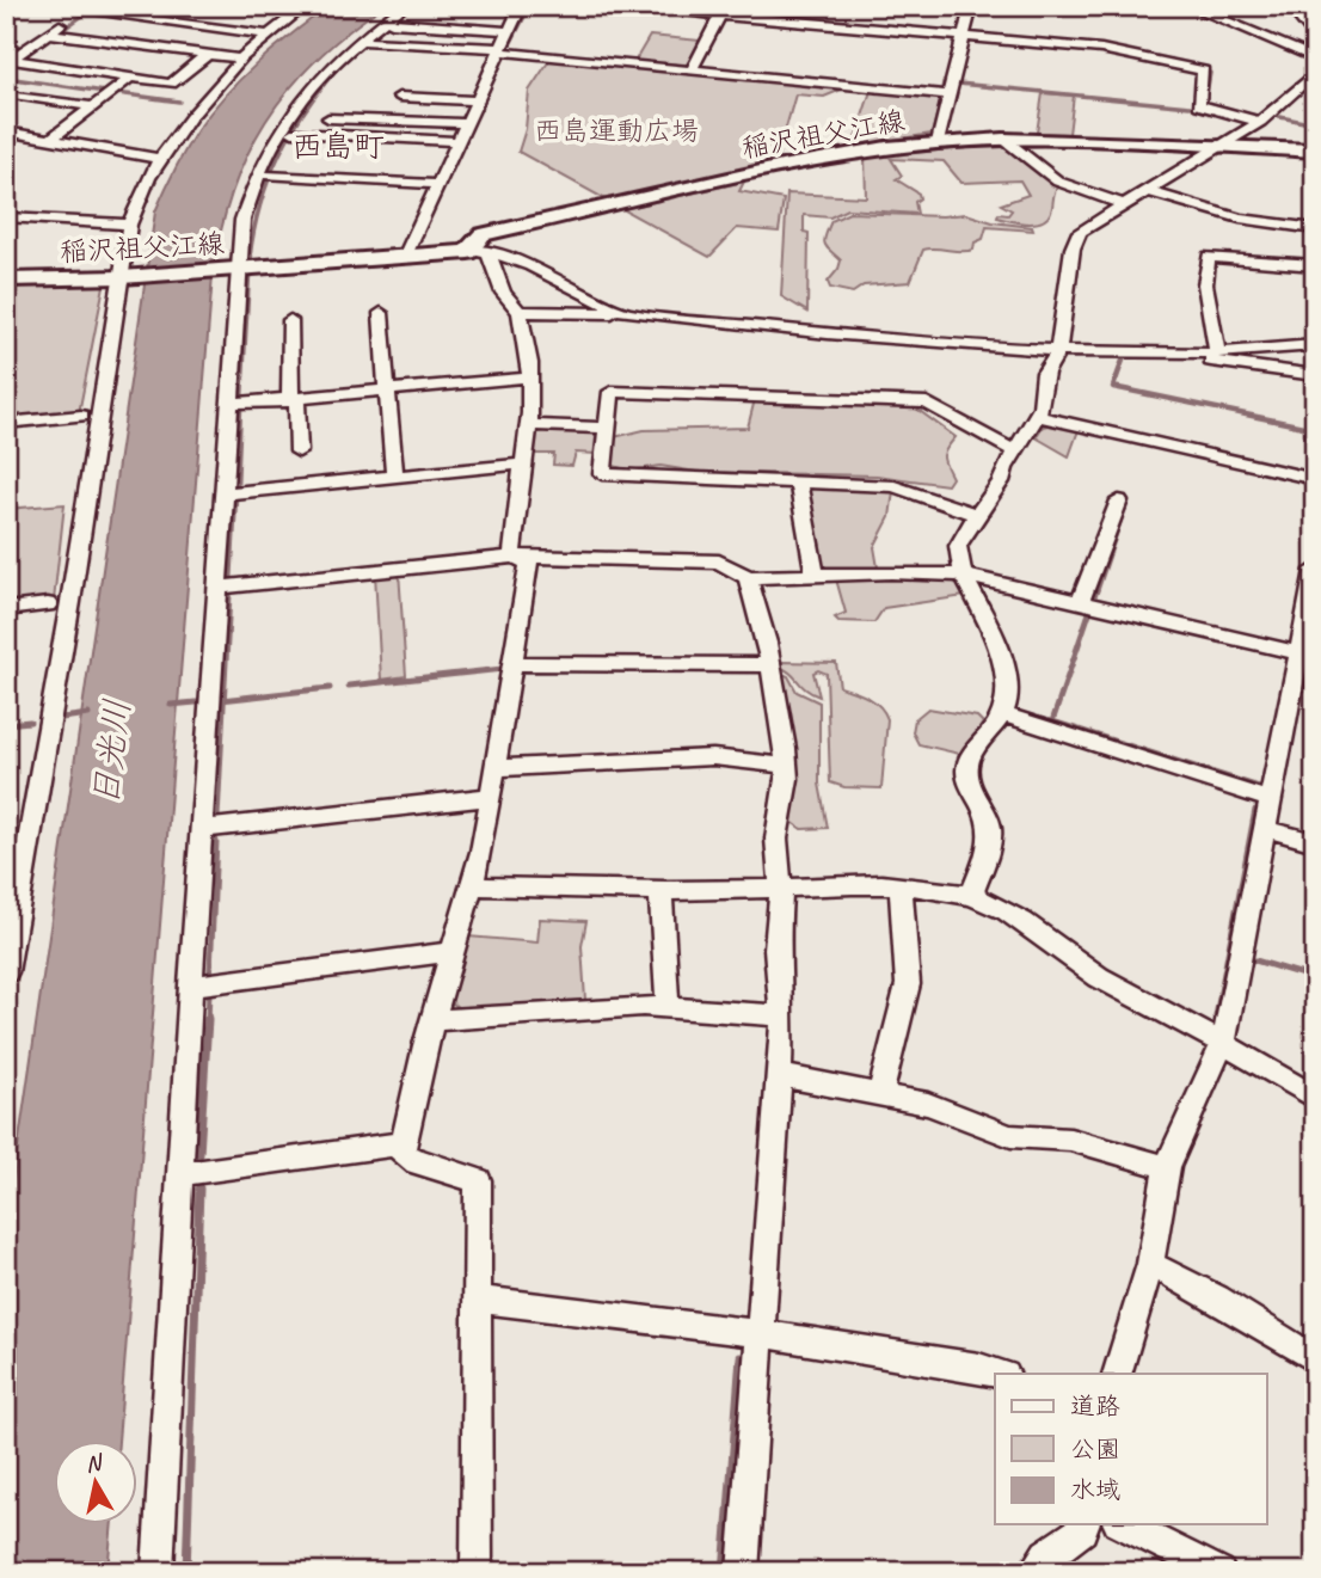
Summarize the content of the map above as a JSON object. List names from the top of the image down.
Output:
{
  "streets": {
    "main road": ["稲沢祖父江線"]
  },
  "districts": ["西島町"],
  "water": ["日光川"],
  "parks": ["西島運動広場"],
  "legend": ["道路", "公園", "水域"],
  "north": "top"
}
